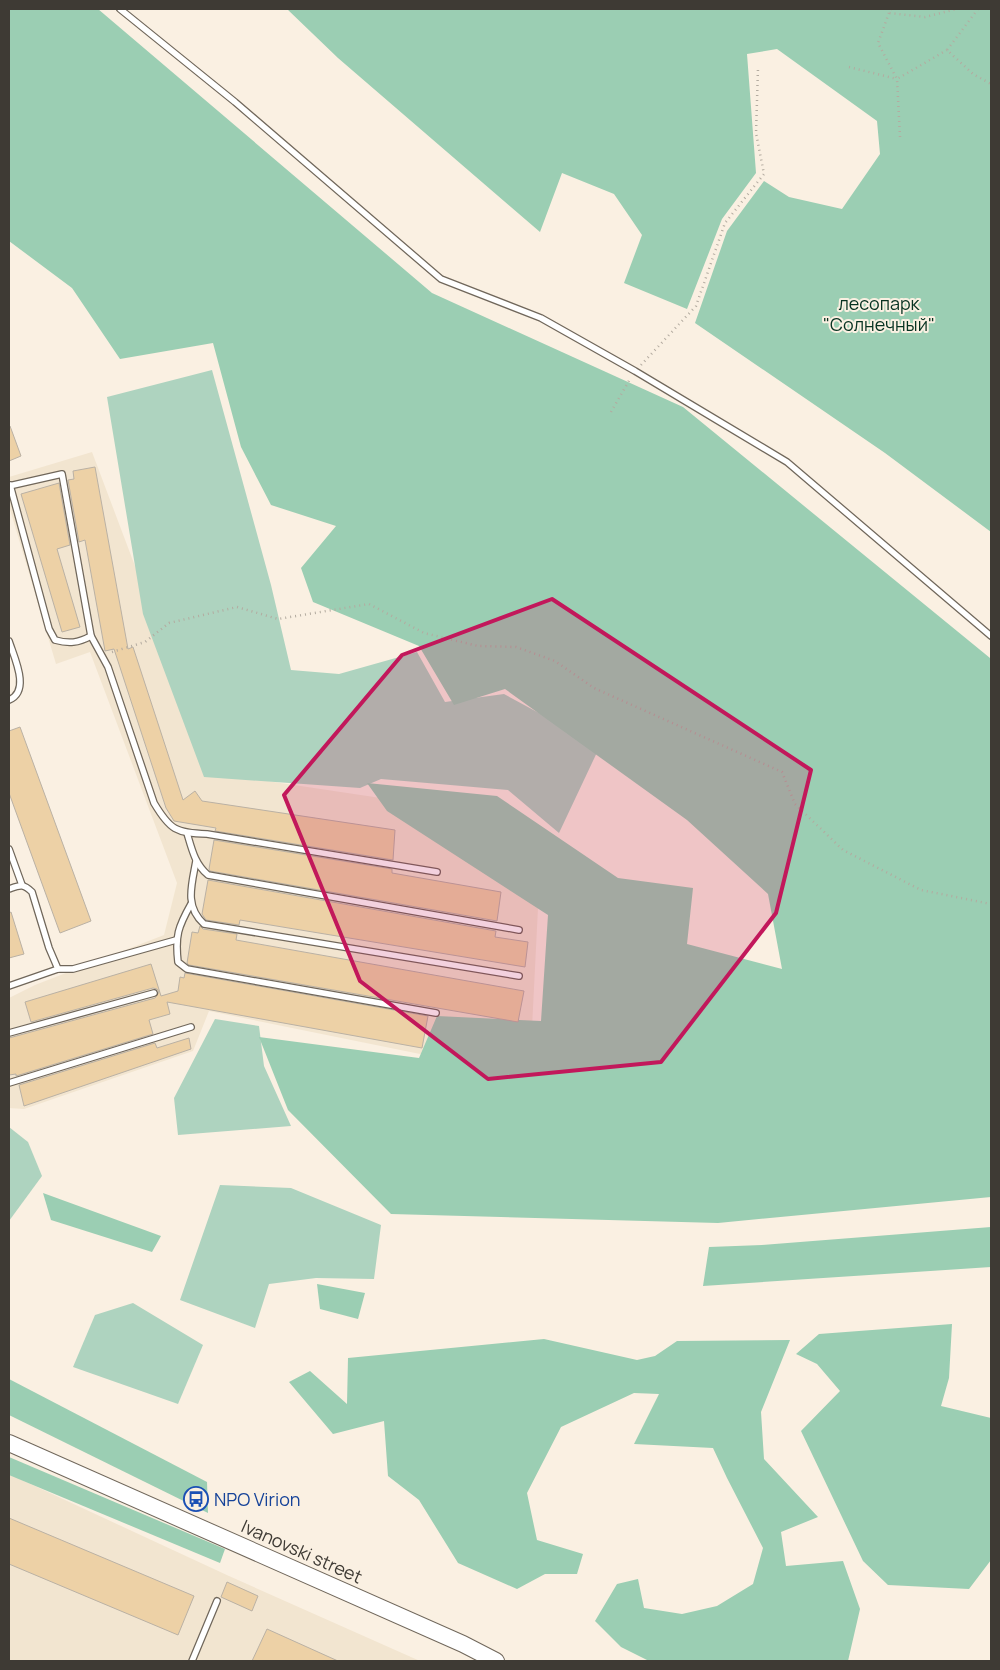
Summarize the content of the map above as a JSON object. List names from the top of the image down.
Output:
{
  "streets": {
    "main road": ["Ivanovski street"]
  },
  "parks": ["лесопарк \"Солнечный\""],
  "places": {
    "bus stop": ["NPO Virion"]
  }
}
